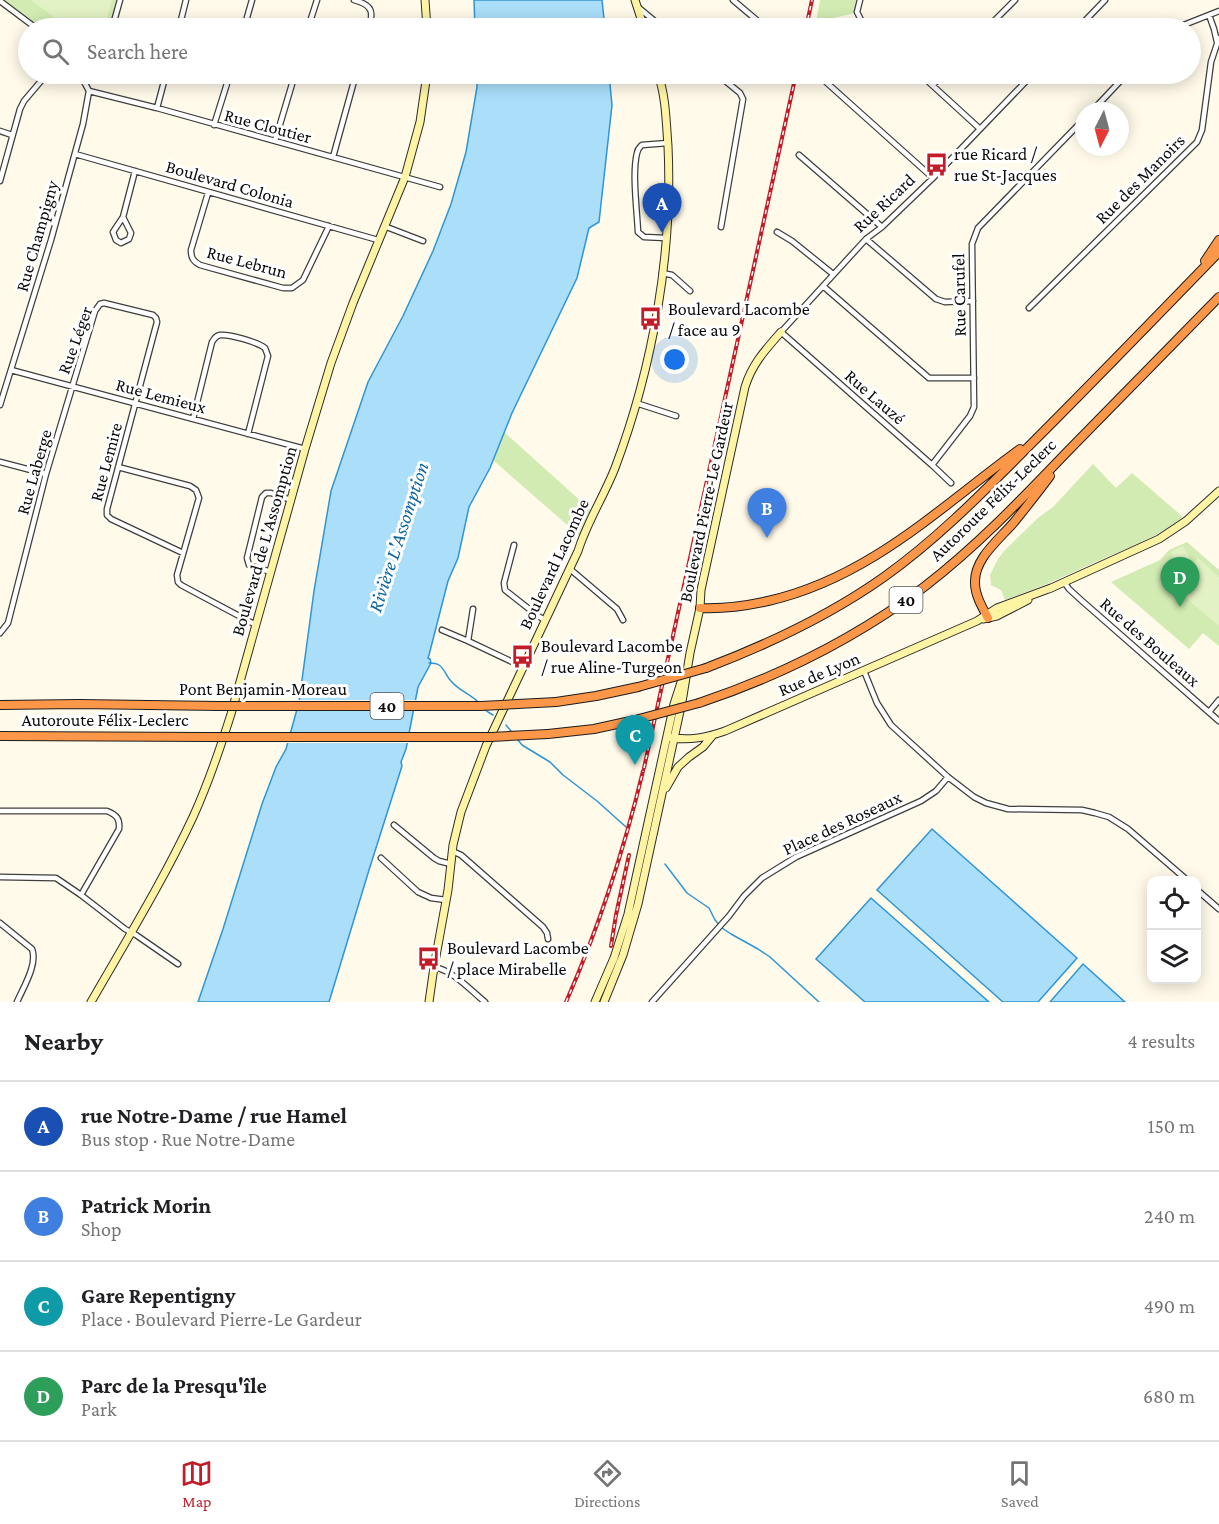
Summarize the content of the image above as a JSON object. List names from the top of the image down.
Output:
{
  "streets": {
    "highway": ["Autoroute Félix-Leclerc", "40", "Pont Benjamin-Moreau"],
    "street": [
      "Rue Cloutier",
      "Rue des Manoirs",
      "Boulevard Colonia",
      "Rue Ricard",
      "Rue Champigny",
      "Rue Lebrun",
      "Rue Carufel",
      "Rue Léger",
      "Rue Lemieux",
      "Rue Lauzé",
      "Rue Lemire",
      "Rue Laberge",
      "Boulevard Pierre-Le Gardeur",
      "Boulevard de L'Assomption",
      "Boulevard Lacombe",
      "Rue des Bouleaux",
      "Rue de Lyon",
      "Place des Roseaux"
    ]
  },
  "crossings": [
    ["Rue Cloutier", "Rue Champigny"],
    ["Rue Cloutier", "Boulevard de L'Assomption"],
    ["Boulevard Colonia", "Rue Champigny"],
    ["Boulevard Colonia", "Rue Lebrun"],
    ["Boulevard Colonia", "Boulevard de L'Assomption"],
    ["Rue Ricard", "Rue Lauzé"],
    ["Rue Ricard", "Boulevard Pierre-Le Gardeur"],
    ["Rue Champigny", "Rue Lemieux"],
    ["Rue Carufel", "Rue Lauzé"],
    ["Rue Léger", "Rue Lemieux"],
    ["Rue Léger", "Rue Lemire"],
    ["Rue Léger", "Rue Laberge"],
    ["Rue Lemieux", "Rue Lemire"],
    ["Rue Lemieux", "Rue Laberge"],
    ["Rue Lemieux", "Boulevard de L'Assomption"],
    ["Autoroute Félix-Leclerc", "Pont Benjamin-Moreau"],
    ["Boulevard Pierre-Le Gardeur", "Rue de Lyon"],
    ["Rue des Bouleaux", "Rue de Lyon"]
  ],
  "water": ["Rivière L'Assomption"],
  "places": {
    "bus stop": [
      "rue Ricard / rue St-Jacques",
      "Boulevard Lacombe / face au 9",
      "Boulevard Lacombe / rue Aline-Turgeon",
      "Boulevard Lacombe / place Mirabelle"
    ]
  },
  "north": "bottom",
  "page": {
    "search": "Search here",
    "pins": [
      "A",
      "B",
      "D",
      "C"
    ],
    "heading": ["Nearby", "4 results"],
    "list": [
      {
        "mark": "A",
        "name": "rue Notre-Dame / rue Hamel",
        "note": "Bus stop · Rue Notre-Dame",
        "value": "150 m"
      },
      {
        "mark": "B",
        "name": "Patrick Morin",
        "note": "Shop",
        "value": "240 m"
      },
      {
        "mark": "C",
        "name": "Gare Repentigny",
        "note": "Place · Boulevard Pierre-Le Gardeur",
        "value": "490 m"
      },
      {
        "mark": "D",
        "name": "Parc de la Presqu'île",
        "note": "Park",
        "value": "680 m"
      }
    ],
    "nav": ["Map", "Directions", "Saved"]
  }
}
